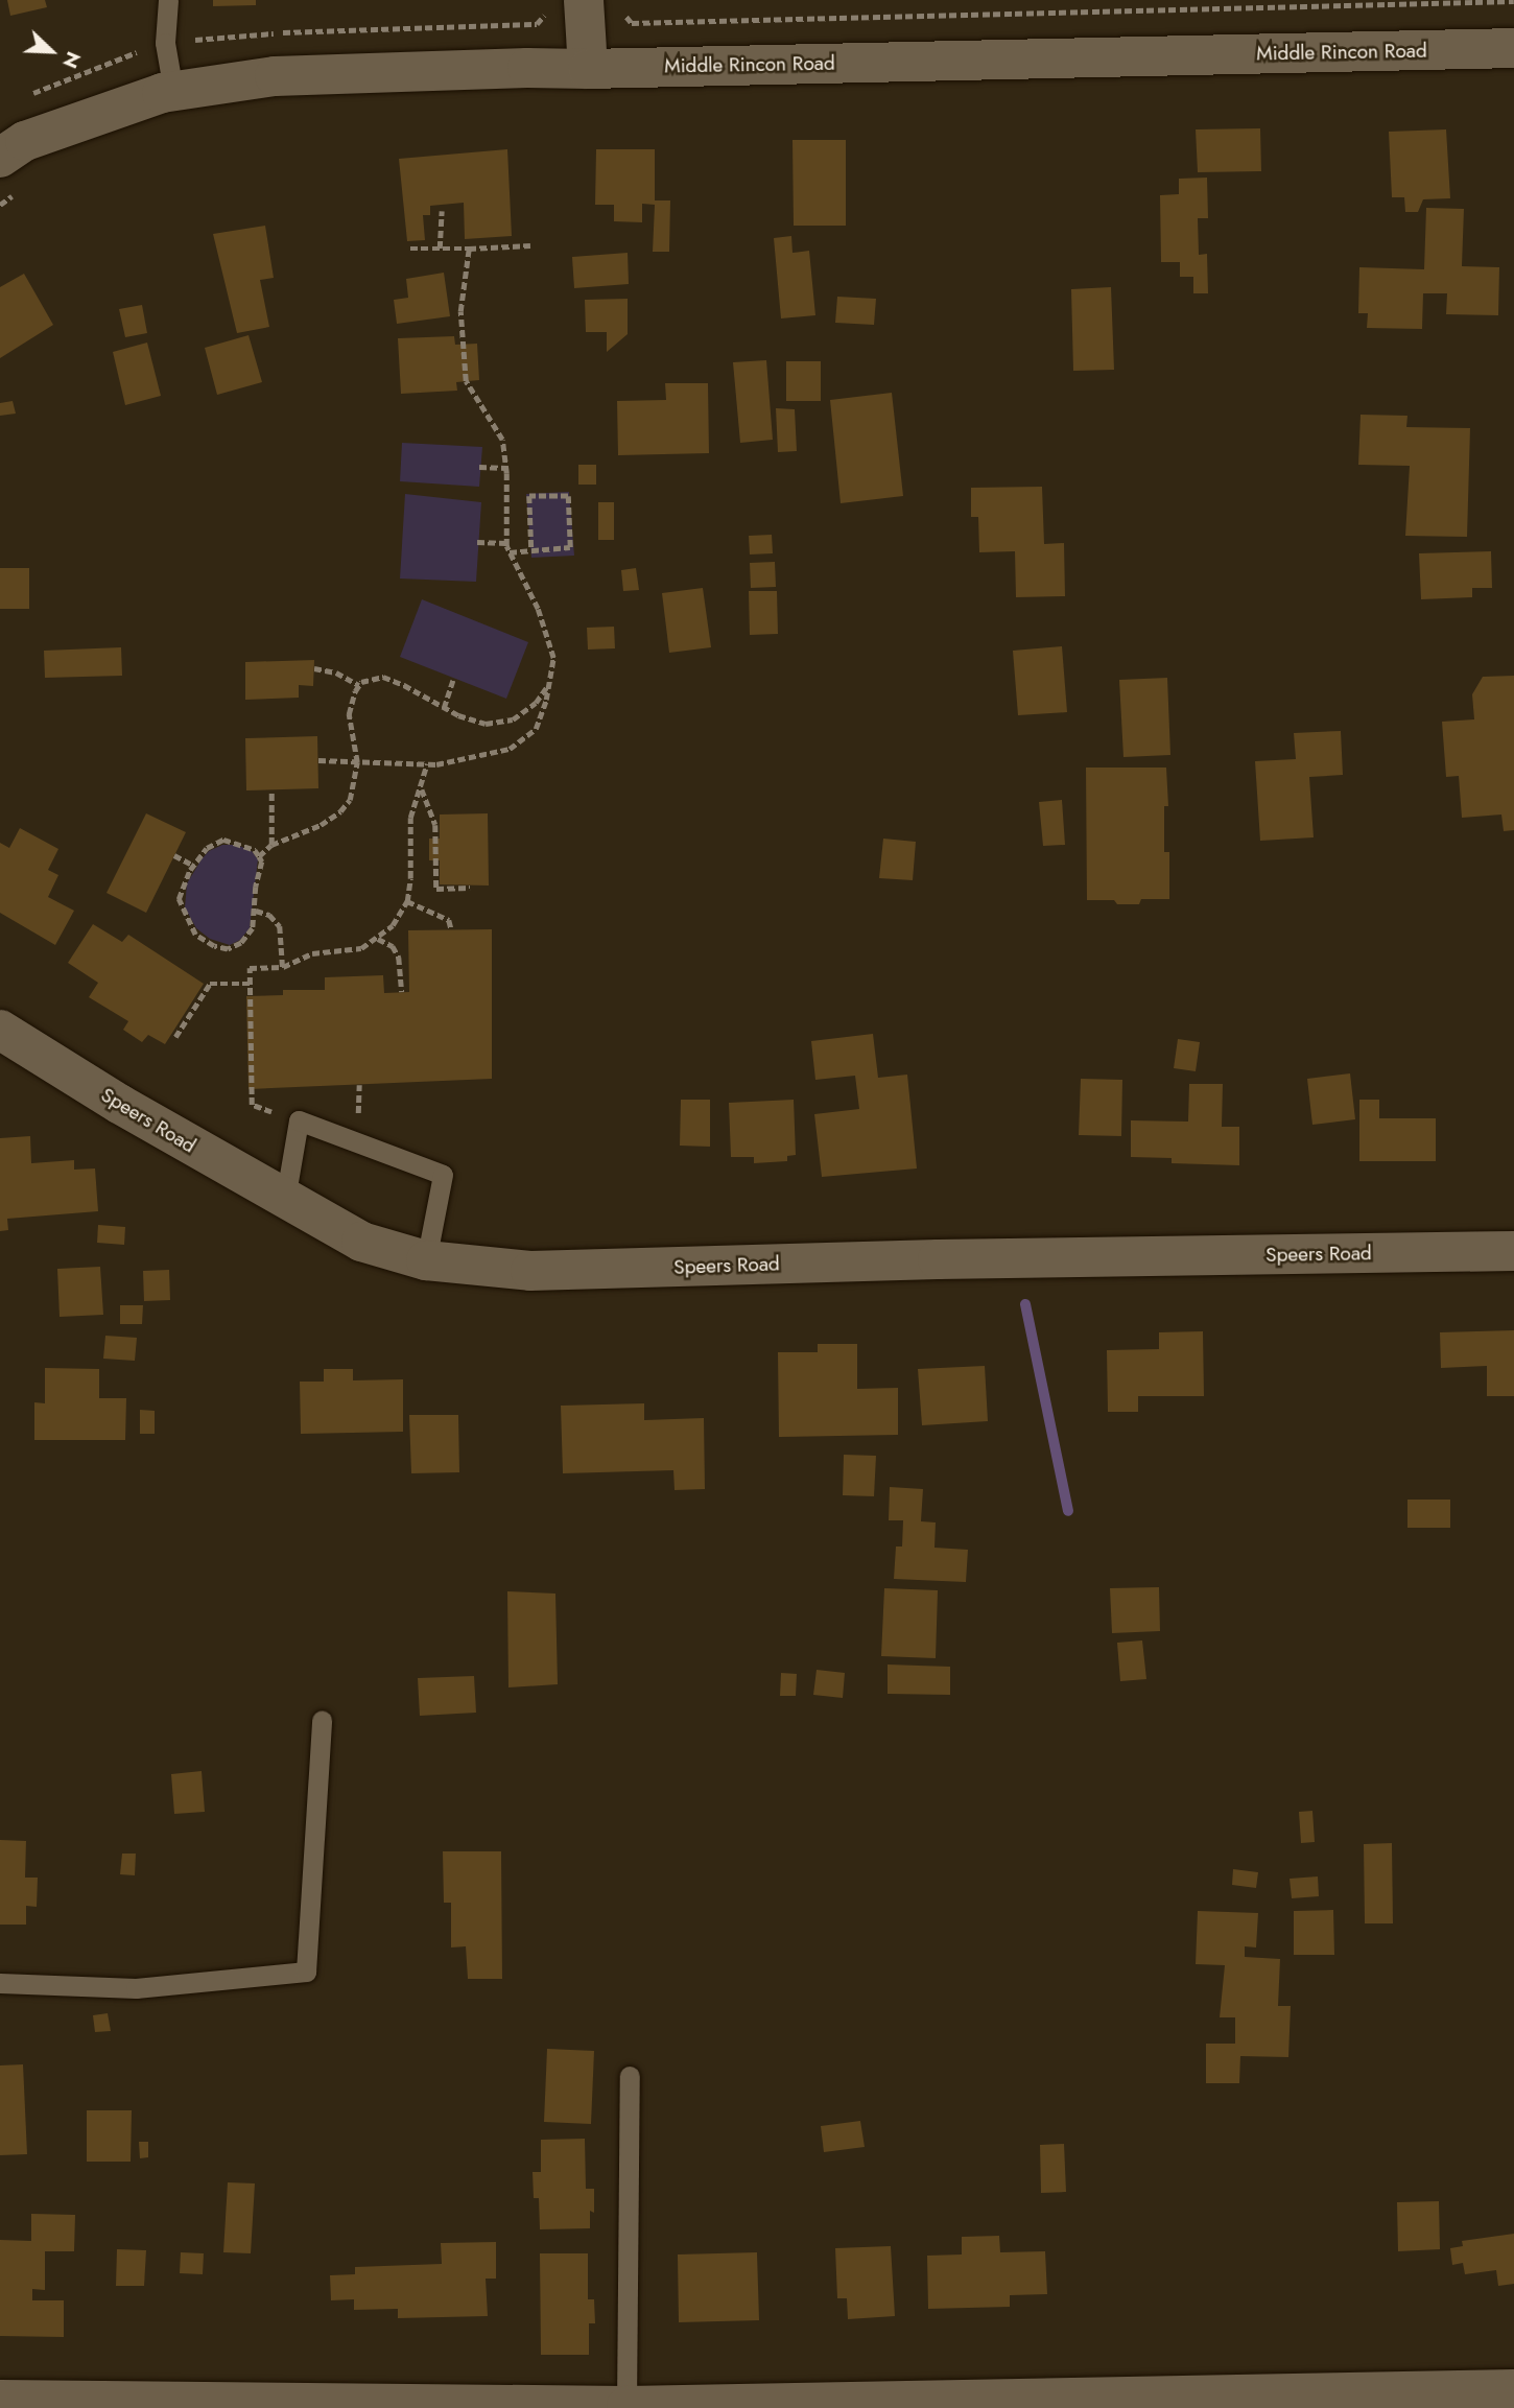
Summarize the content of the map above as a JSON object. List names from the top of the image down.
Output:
{
  "streets": {
    "street": ["Middle Rincon Road", "Speers Road"]
  },
  "north": "bottom right"
}
